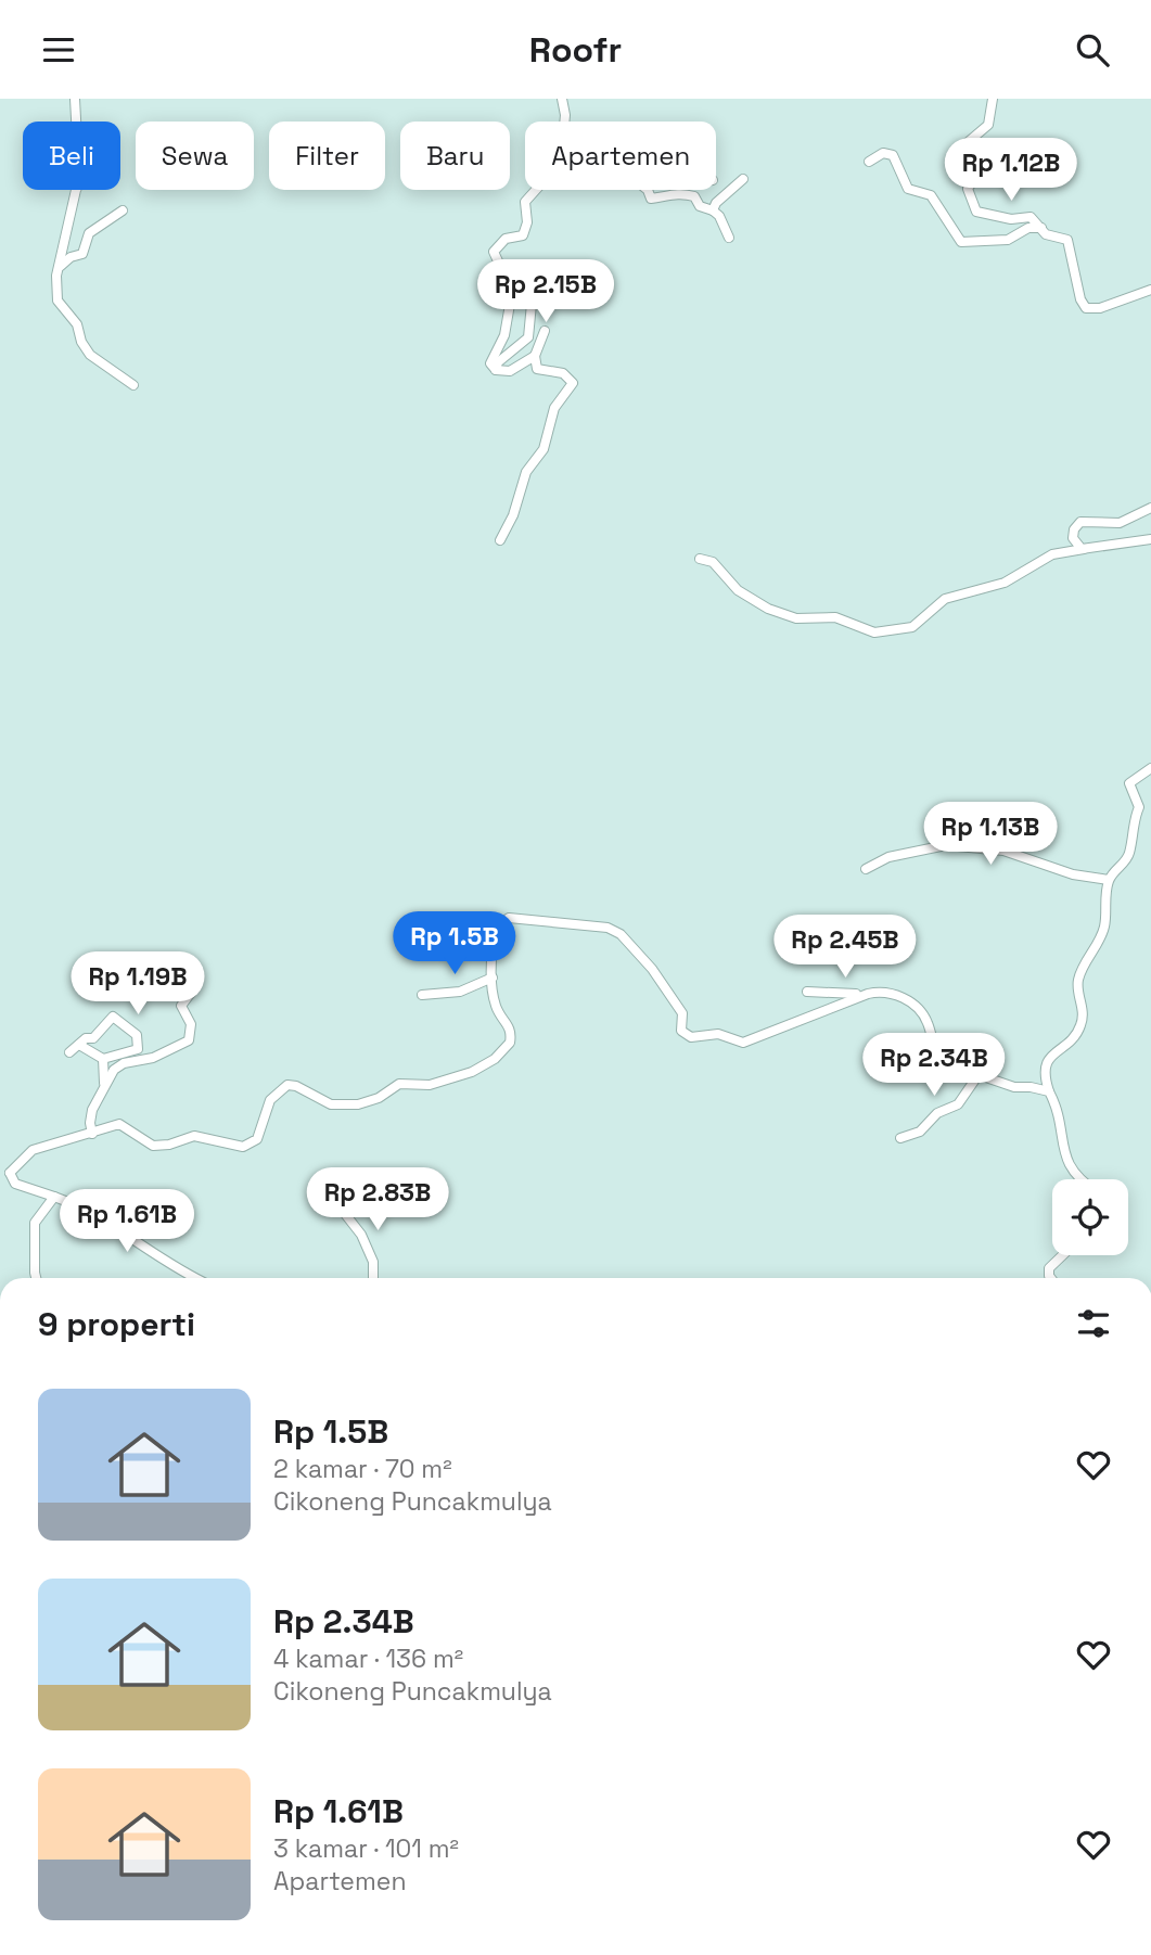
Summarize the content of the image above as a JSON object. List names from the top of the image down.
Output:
{
  "page": {
    "header": "Roofr",
    "chip": [
      "Beli",
      "Sewa",
      "Filter",
      "Baru",
      "Apartemen"
    ],
    "price": [
      "Rp 1.12B",
      "Rp 2.15B",
      "Rp 1.13B",
      "Rp 1.5B",
      "Rp 2.45B",
      "Rp 1.19B",
      "Rp 2.34B",
      "Rp 2.83B",
      "Rp 1.61B"
    ],
    "heading": "9 properti",
    "list": [
      {
        "name": "Rp 1.5B",
        "note": "2 kamar · 70 m² · Cikoneng Puncakmulya"
      },
      {
        "name": "Rp 2.34B",
        "note": "4 kamar · 136 m² · Cikoneng Puncakmulya"
      },
      {
        "name": "Rp 1.61B",
        "note": "3 kamar · 101 m² · Apartemen"
      }
    ]
  }
}
